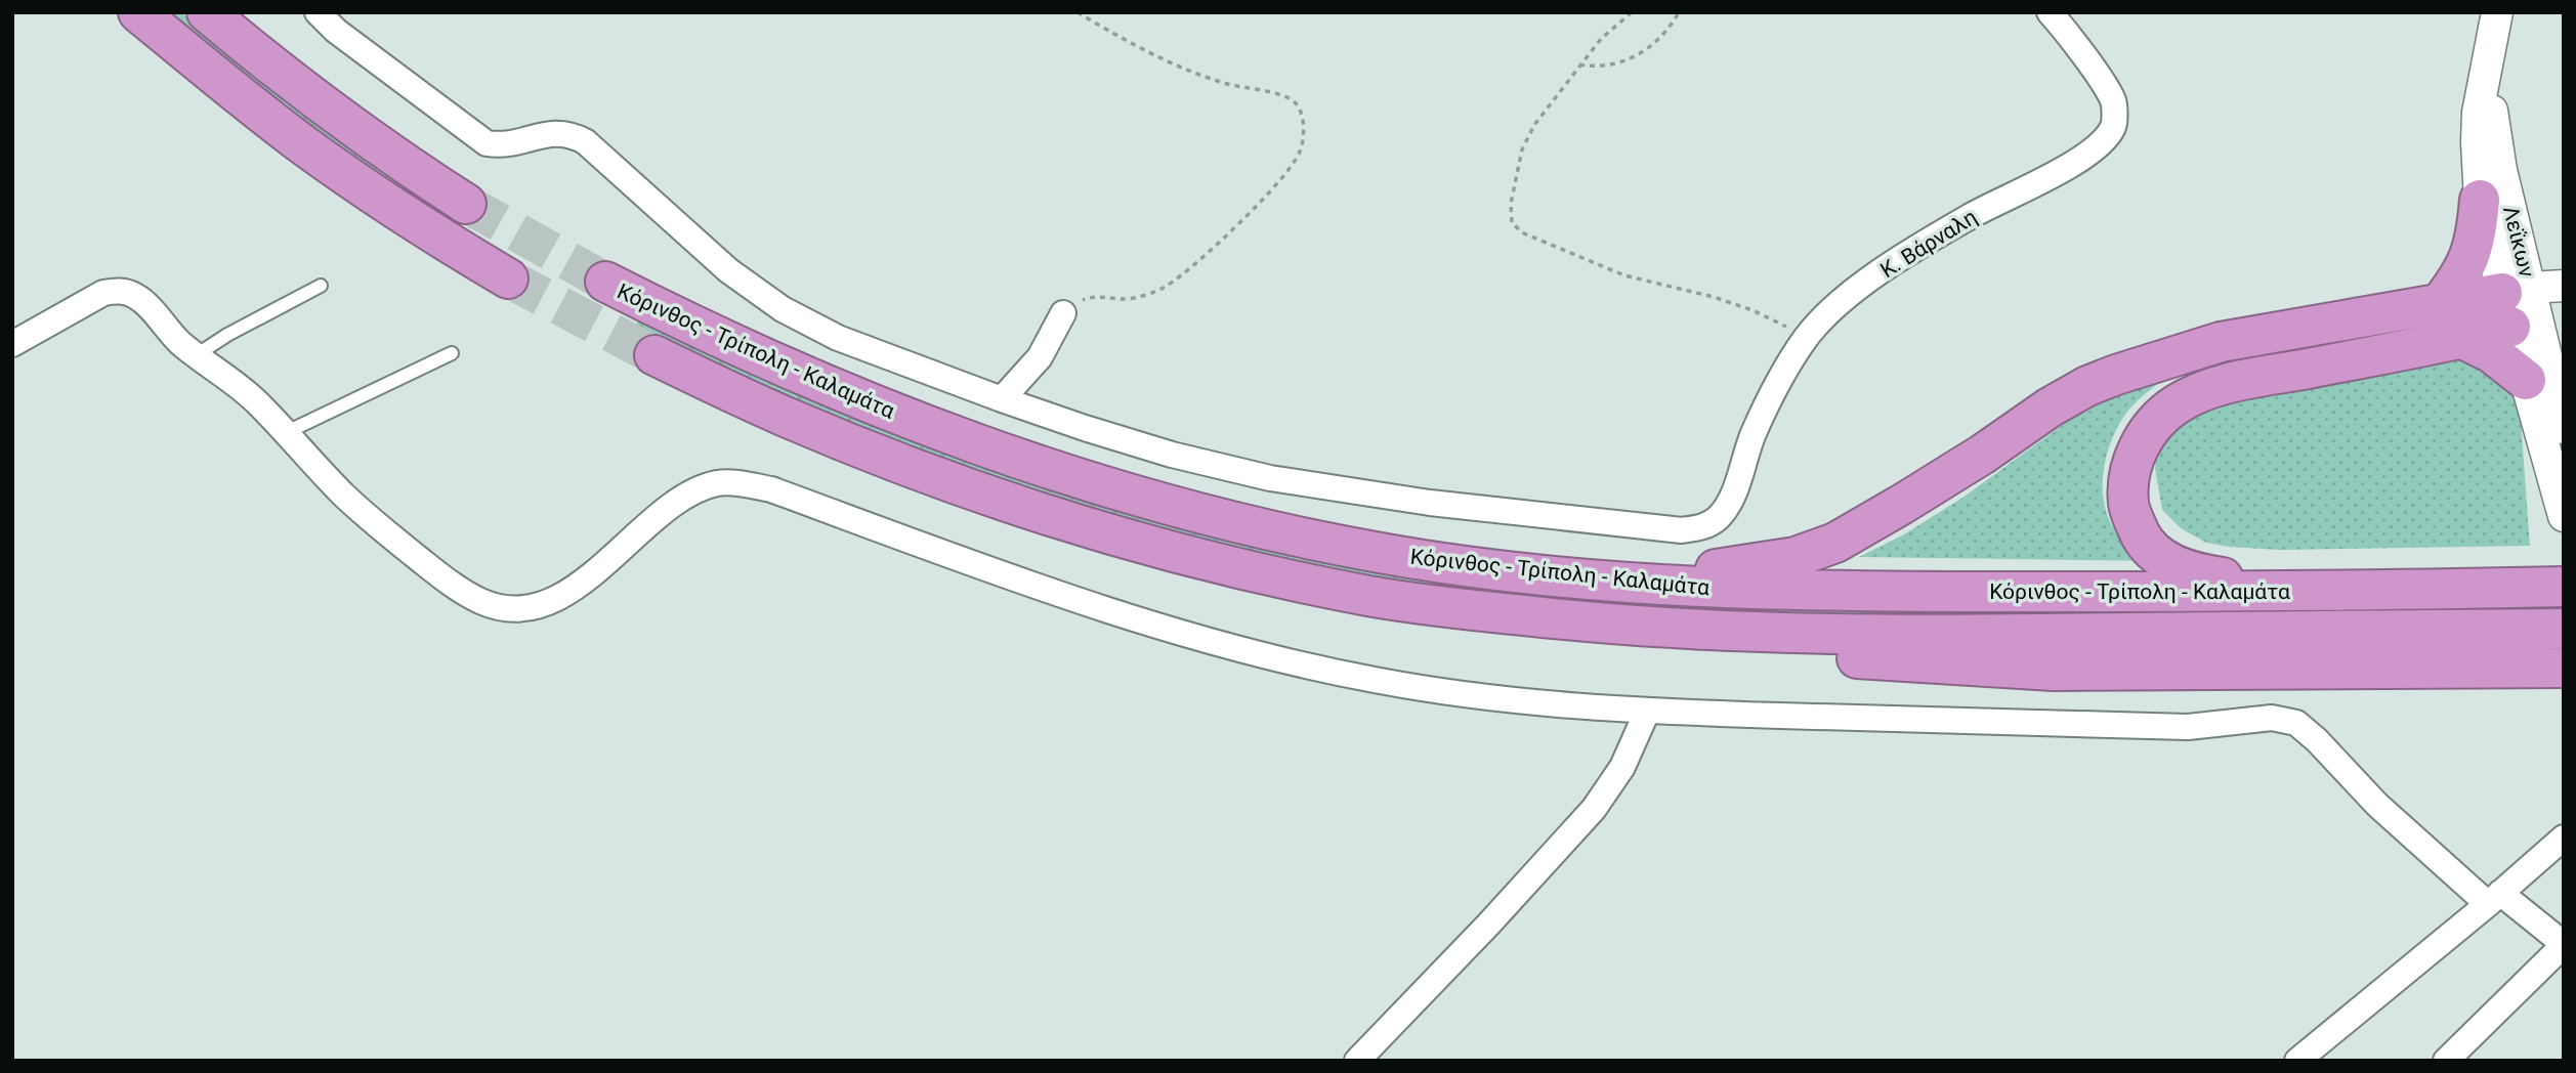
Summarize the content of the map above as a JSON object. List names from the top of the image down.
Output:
{
  "streets": {
    "highway": ["Κόρινθος - Τρίπολη - Καλαμάτα"],
    "street": ["Λεΐκων", "Κ. Βάρναλη"]
  }
}
